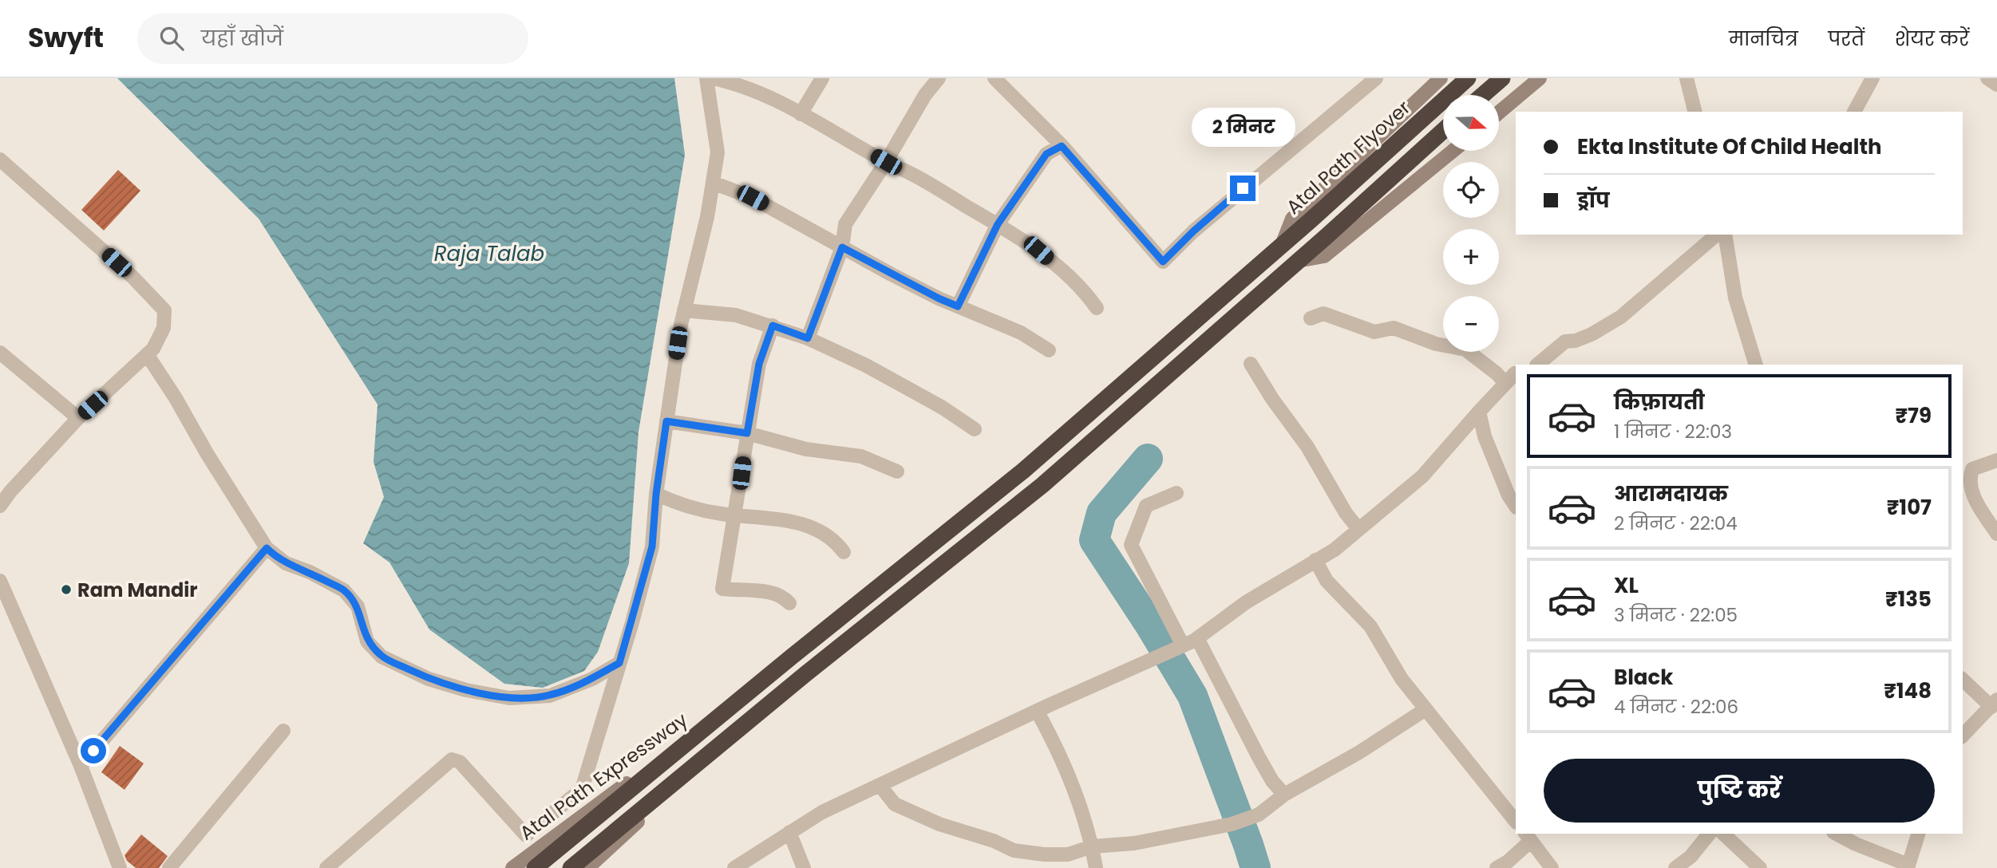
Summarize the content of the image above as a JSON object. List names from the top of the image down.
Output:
{
  "streets": {
    "highway": ["Atal Path Flyover"],
    "street": ["Atal Path Expressway"]
  },
  "crossings": [
    ["Atal Path Flyover", "Atal Path Expressway"]
  ],
  "water": ["Raja Talab"],
  "places": ["Ram Mandir"],
  "north": "right",
  "page": {
    "header": "Swyft",
    "search": "यहाँ खोजें",
    "nav": ["मानचित्र", "परतें", "शेयर करें"],
    "map_buttons": ["+", "−"],
    "bubble": "2 मिनट",
    "banner": ["Ekta Institute Of Child Health", "ड्रॉप"],
    "list": [
      {
        "name": "किफ़ायती",
        "note": "1 मिनट · 22:03",
        "value": "₹79"
      },
      {
        "name": "आरामदायक",
        "note": "2 मिनट · 22:04",
        "value": "₹107"
      },
      {
        "name": "XL",
        "note": "3 मिनट · 22:05",
        "value": "₹135"
      },
      {
        "name": "Black",
        "note": "4 मिनट · 22:06",
        "value": "₹148"
      }
    ],
    "buttons": "पुष्टि करें"
  }
}
